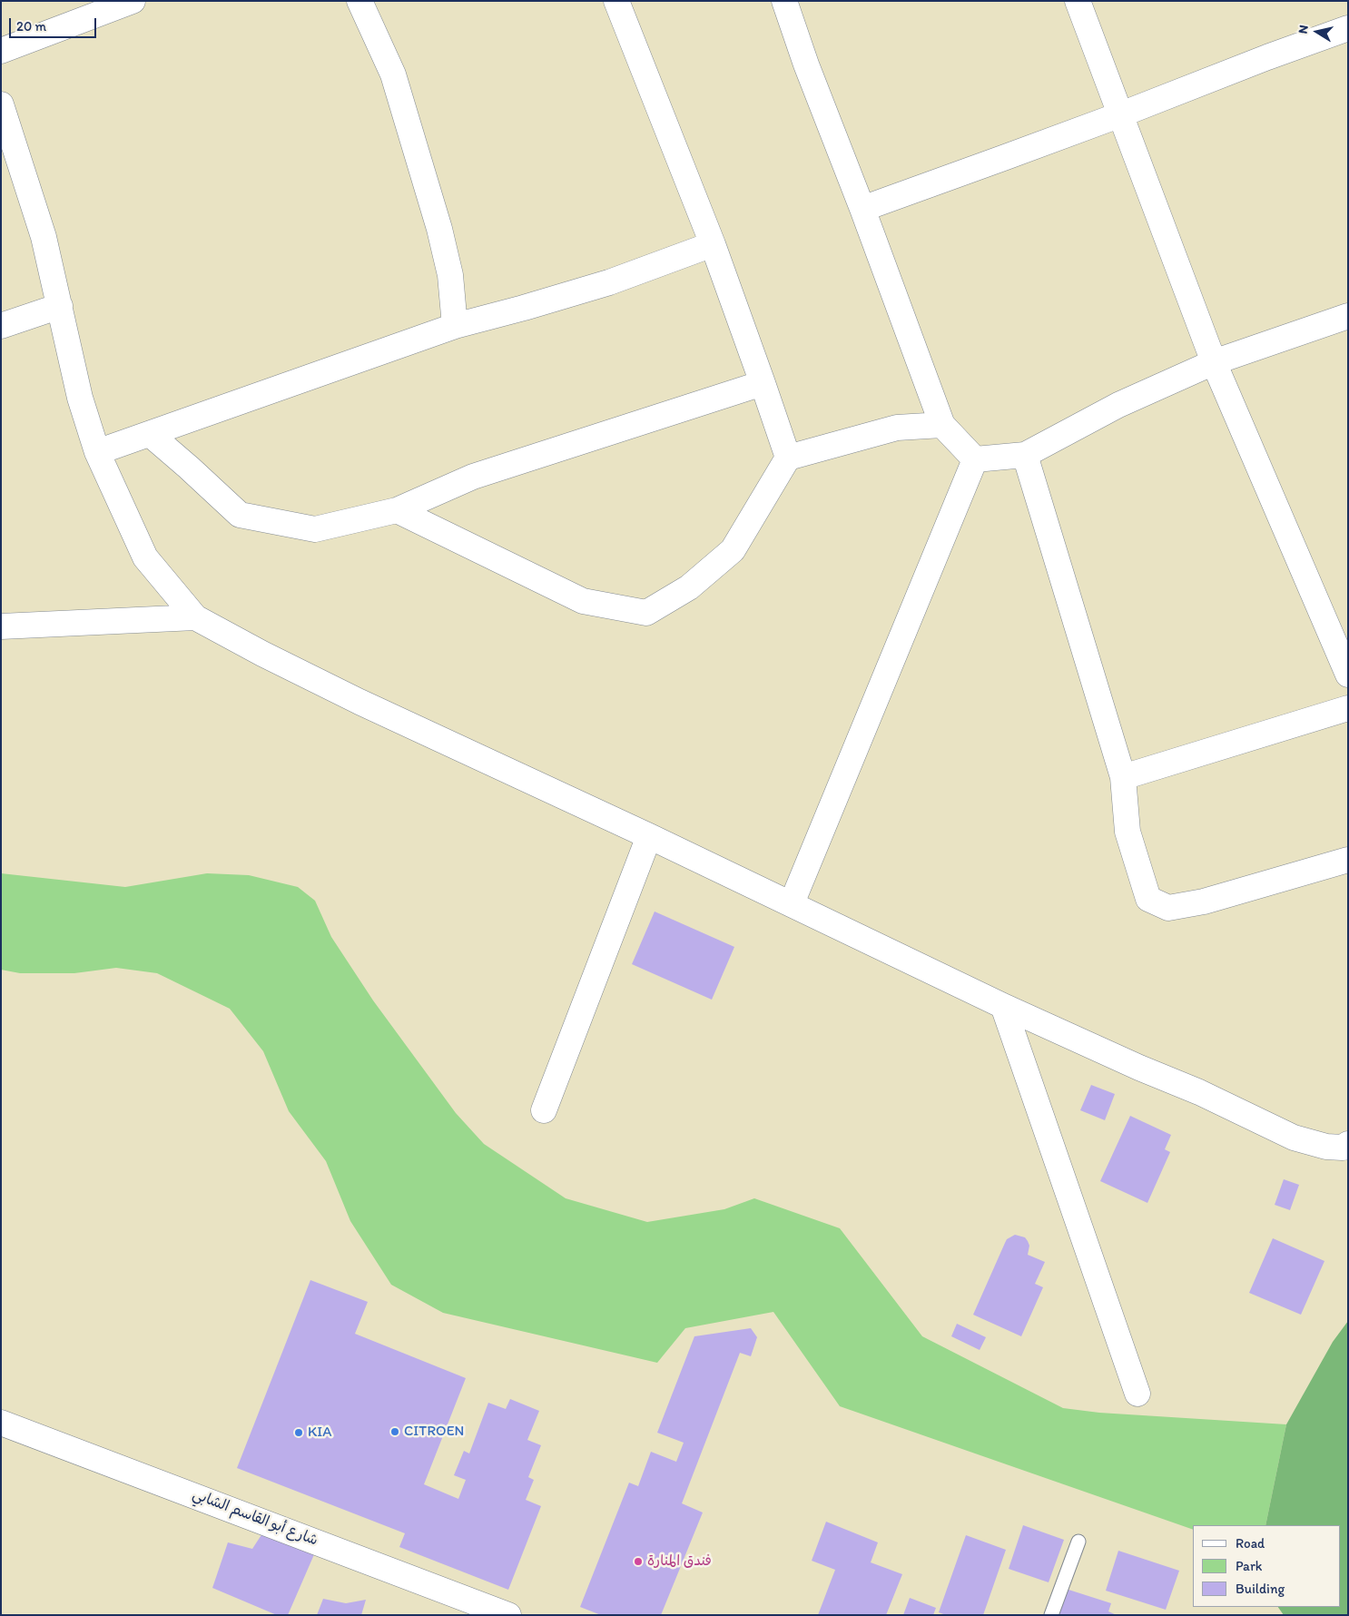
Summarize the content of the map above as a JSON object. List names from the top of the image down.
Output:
{
  "streets": {
    "street": ["شارع أبو القاسم الشابي"]
  },
  "places": ["CITROEN", "KIA", "فندق المنارة"],
  "legend": ["Road", "Park", "Building"],
  "scale_bar": "20 m",
  "north": "left"
}
